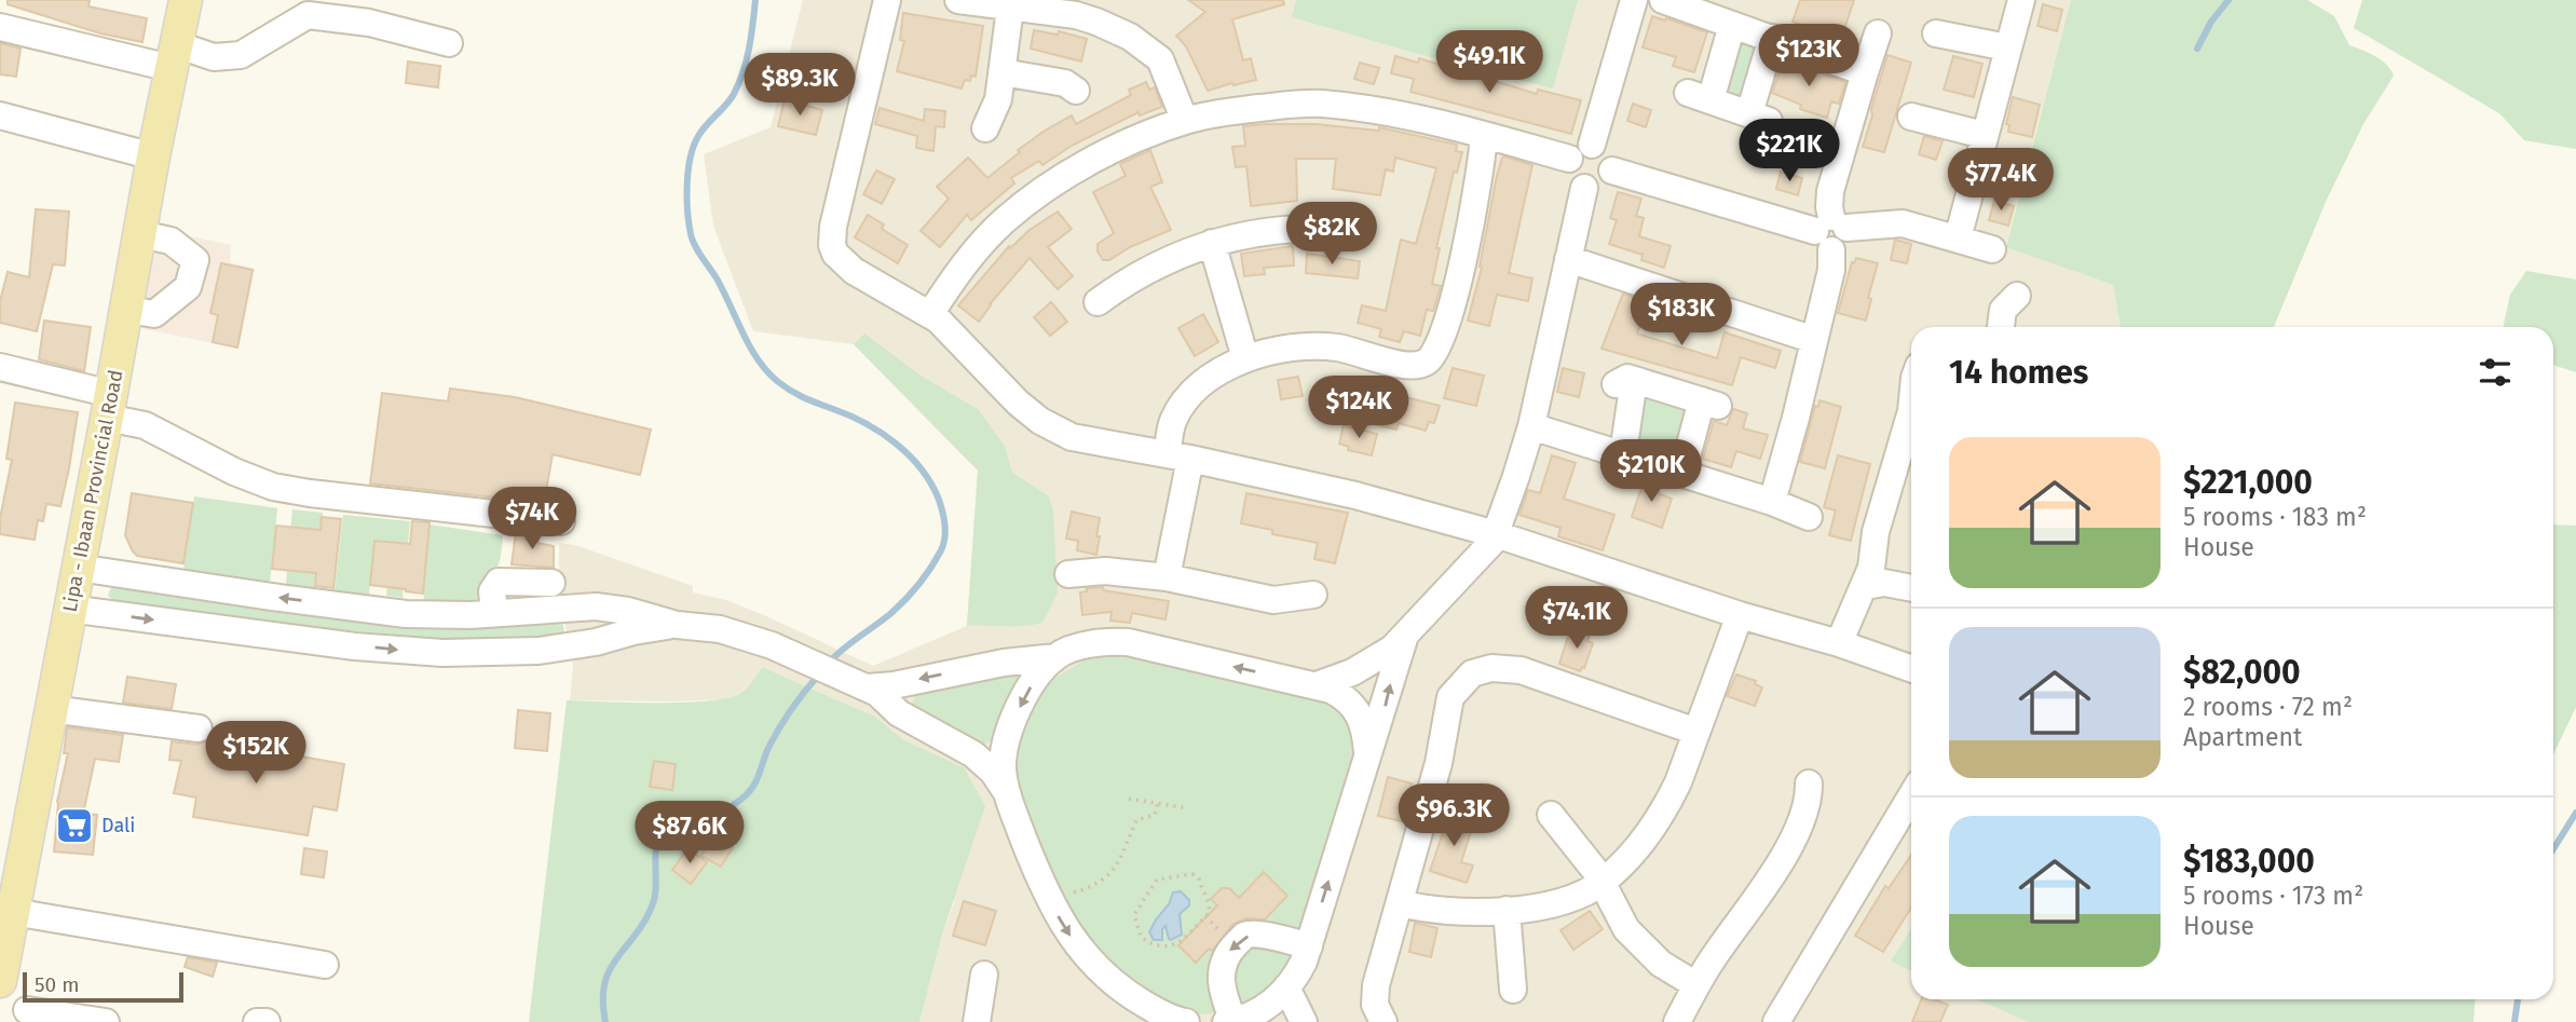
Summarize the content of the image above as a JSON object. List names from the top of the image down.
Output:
{
  "streets": {
    "main road": ["Lipa - Ibaan Provincial Road"]
  },
  "places": {
    "supermarket": ["Dali"]
  },
  "scale_bar": "50 m",
  "page": {
    "price": [
      "$123K",
      "$49.1K",
      "$89.3K",
      "$221K",
      "$77.4K",
      "$82K",
      "$183K",
      "$124K",
      "$210K",
      "$74K",
      "$74.1K",
      "$152K",
      "$96.3K",
      "$87.6K"
    ],
    "heading": "14 homes",
    "list": [
      {
        "name": "$221,000",
        "note": "5 rooms · 183 m² · House"
      },
      {
        "name": "$82,000",
        "note": "2 rooms · 72 m² · Apartment"
      },
      {
        "name": "$183,000",
        "note": "5 rooms · 173 m² · House"
      }
    ],
    "scale": "50 m"
  }
}
